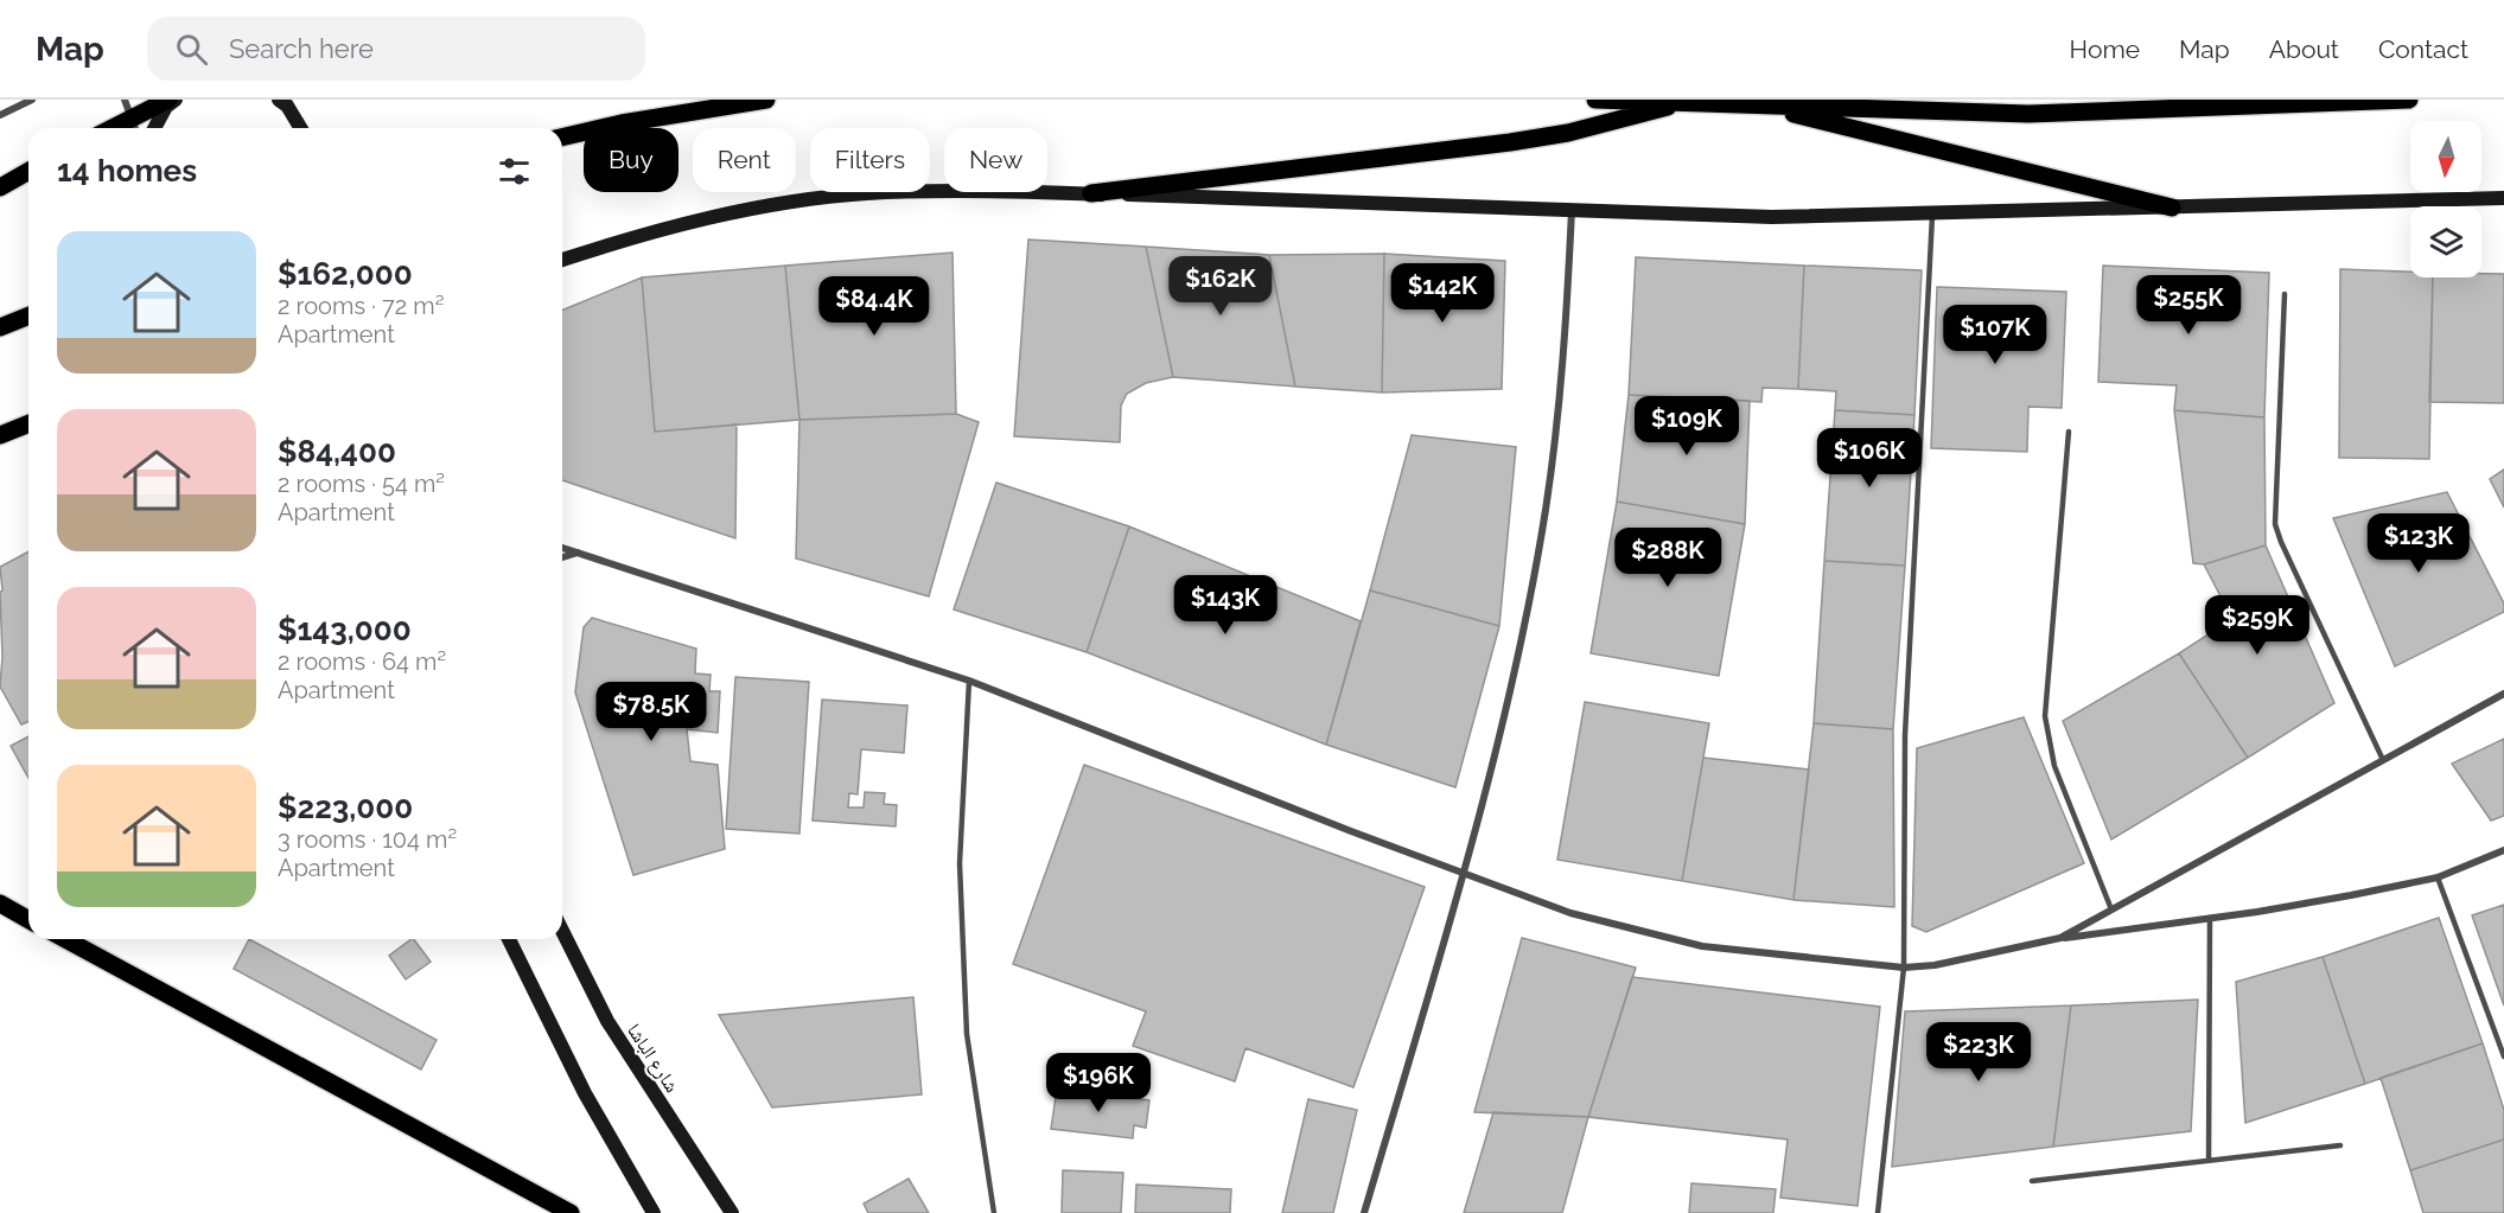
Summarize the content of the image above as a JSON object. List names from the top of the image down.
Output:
{
  "streets": {
    "street": ["شارع الباشا"]
  },
  "north": "bottom",
  "page": {
    "header": "Map",
    "search": "Search here",
    "nav": [
      "Home",
      "Map",
      "About",
      "Contact"
    ],
    "chip": [
      "Buy",
      "Rent",
      "Filters",
      "New"
    ],
    "heading": "14 homes",
    "list": [
      {
        "name": "$162,000",
        "note": "2 rooms · 72 m² · Apartment"
      },
      {
        "name": "$84,400",
        "note": "2 rooms · 54 m² · Apartment"
      },
      {
        "name": "$143,000",
        "note": "2 rooms · 64 m² · Apartment"
      },
      {
        "name": "$223,000",
        "note": "3 rooms · 104 m² · Apartment"
      }
    ],
    "price": [
      "$162K",
      "$142K",
      "$255K",
      "$84.4K",
      "$107K",
      "$109K",
      "$106K",
      "$123K",
      "$288K",
      "$143K",
      "$259K",
      "$78.5K",
      "$223K",
      "$196K"
    ]
  }
}
